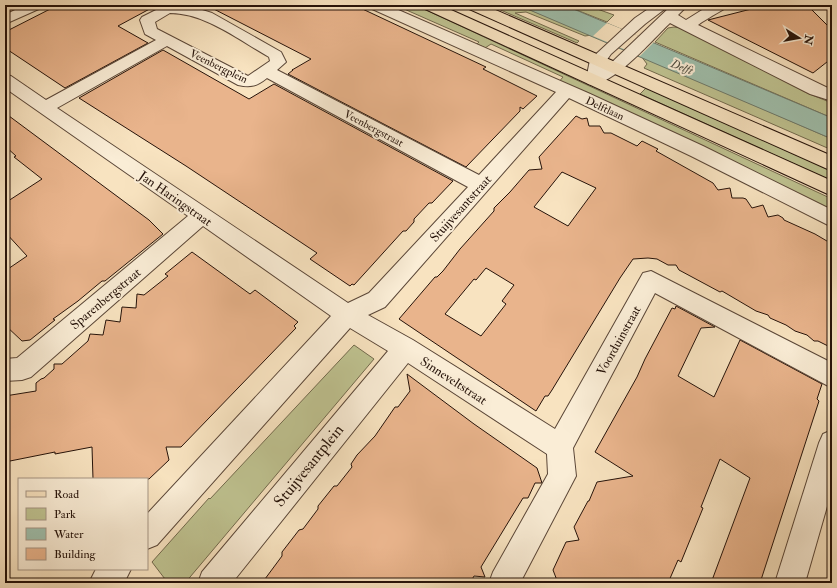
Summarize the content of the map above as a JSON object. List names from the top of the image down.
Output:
{
  "streets": {
    "main road": ["Delftlaan"],
    "street": [
      "Veenbergplein",
      "Veenbergstraat",
      "Jan Haringstraat",
      "Stuijvesantstraat",
      "Sparenbergstraat",
      "Voorduinstraat",
      "Sinneveltstraat",
      "Stuijvesantplein"
    ]
  },
  "crossings": [
    ["Veenbergplein", "Veenbergstraat"],
    ["Delftlaan", "Stuijvesantstraat"],
    ["Veenbergstraat", "Stuijvesantstraat"],
    ["Jan Haringstraat", "Stuijvesantstraat"],
    ["Jan Haringstraat", "Sparenbergstraat"],
    ["Jan Haringstraat", "Sinneveltstraat"],
    ["Stuijvesantstraat", "Sinneveltstraat"],
    ["Voorduinstraat", "Sinneveltstraat"],
    ["Sinneveltstraat", "Stuijvesantplein"]
  ],
  "water": ["Delft"],
  "legend": [
    "Road",
    "Park",
    "Water",
    "Building"
  ],
  "north": "right"
}
